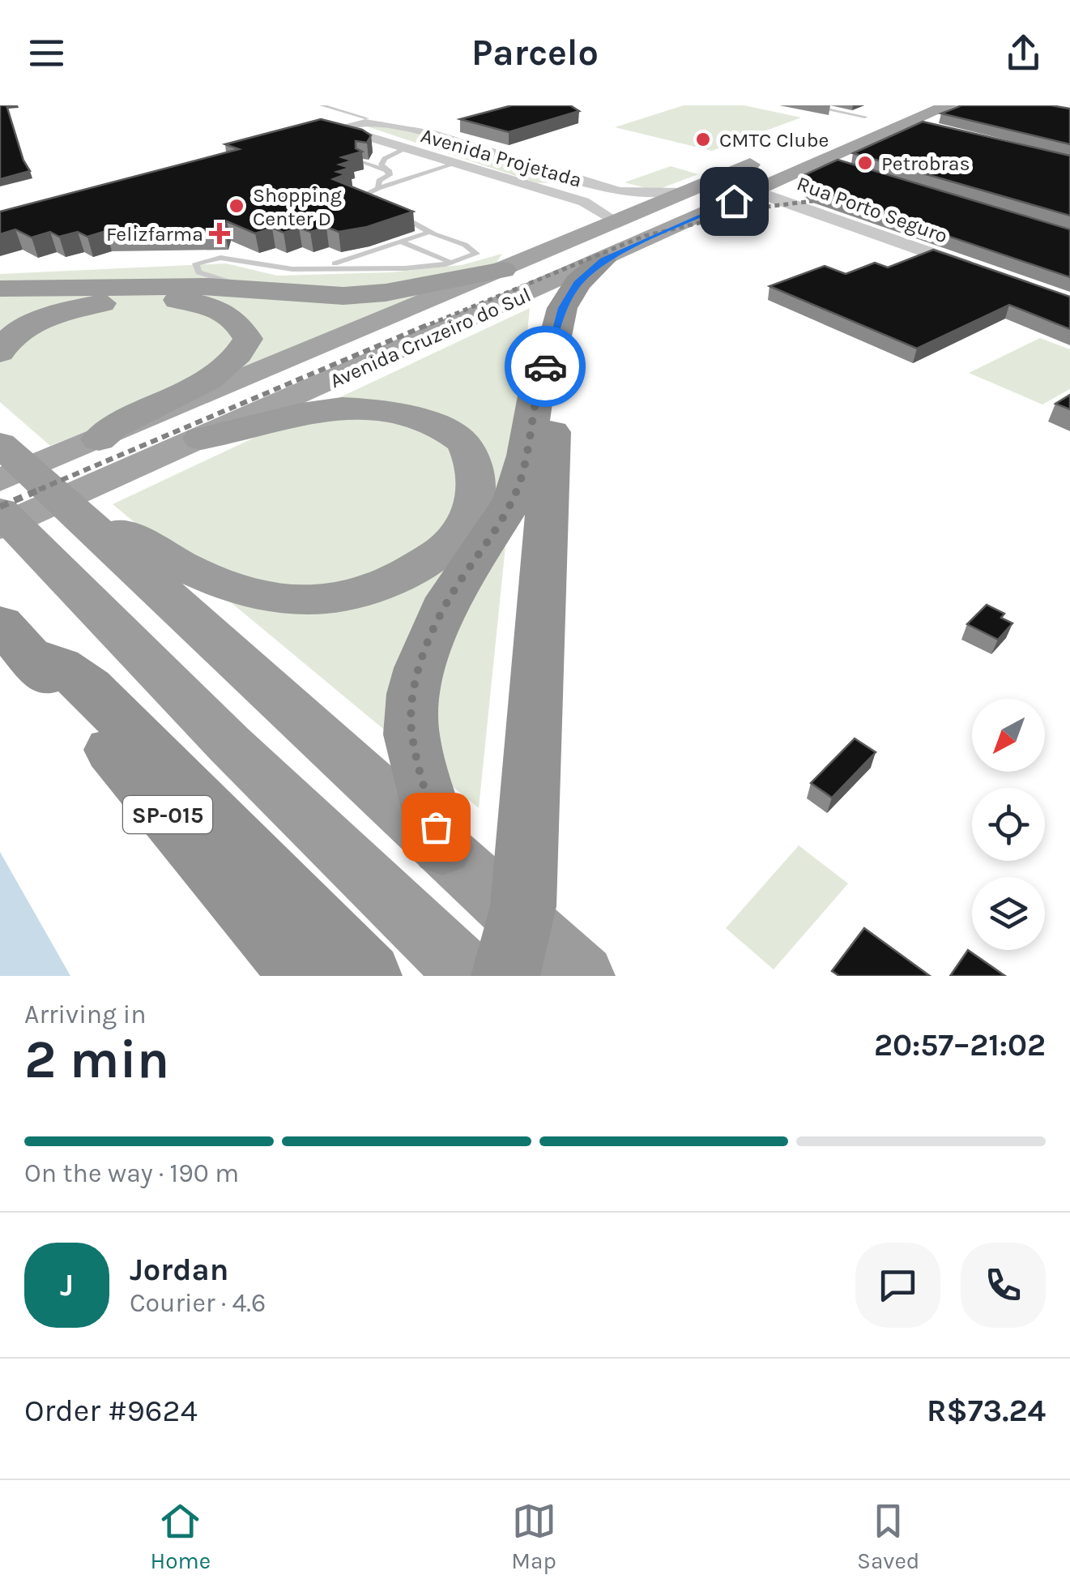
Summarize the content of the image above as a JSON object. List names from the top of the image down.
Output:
{
  "streets": {
    "highway": ["SP-015"],
    "main road": ["Avenida Cruzeiro do Sul"],
    "street": ["Avenida Projetada", "Rua Porto Seguro"]
  },
  "crossings": [
    ["Avenida Projetada", "Rua Porto Seguro"],
    ["Avenida Projetada", "Avenida Cruzeiro do Sul"],
    ["Rua Porto Seguro", "Avenida Cruzeiro do Sul"]
  ],
  "places": {
    "other": ["CMTC Clube", "Petrobras", "Shopping Center D"],
    "health": ["Felizfarma"]
  },
  "north": "bottom left",
  "page": {
    "header": "Parcelo",
    "heading": ["2 min", "Arriving in", "20:57–21:02"],
    "panel": [
      "Jordan",
      "Courier · 4.6",
      "Order #9624",
      "R$73.24"
    ],
    "bar": "On the way · 190 m",
    "round": "J",
    "tabs": ["Home", "Map", "Saved"]
  }
}
